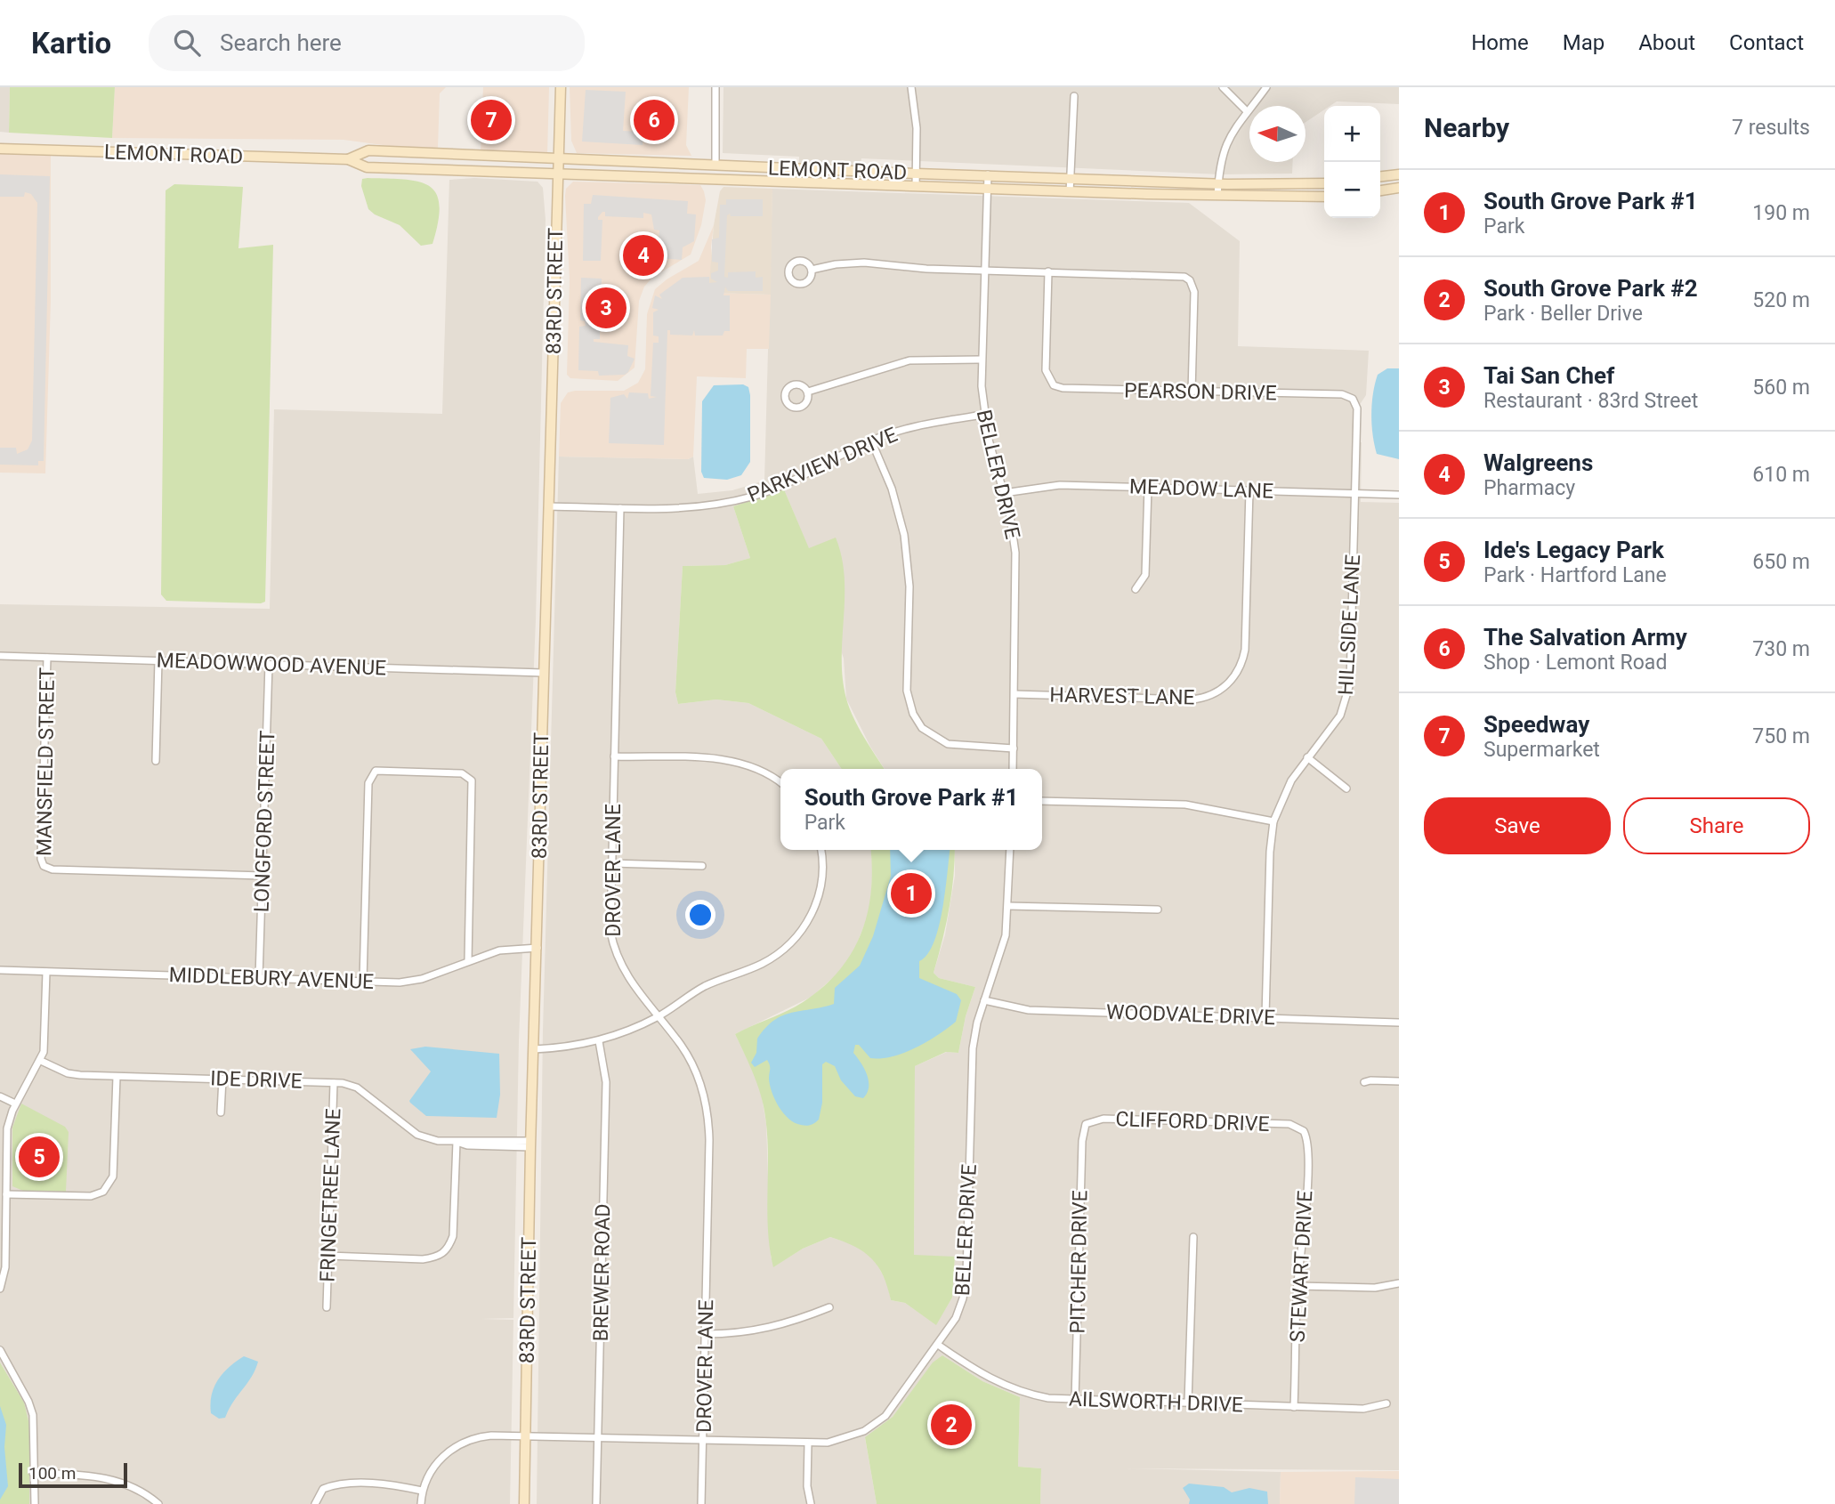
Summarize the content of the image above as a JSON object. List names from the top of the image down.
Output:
{
  "streets": {
    "main road": ["LEMONT ROAD", "83RD STREET"],
    "street": [
      "PEARSON DRIVE",
      "PARKVIEW DRIVE",
      "BELLER DRIVE",
      "MEADOW LANE",
      "HILLSIDE LANE",
      "MEADOWWOOD AVENUE",
      "HARVEST LANE",
      "MANSFIELD STREET",
      "LONGFORD STREET",
      "DROVER LANE",
      "MIDDLEBURY AVENUE",
      "WOODVALE DRIVE",
      "IDE DRIVE",
      "CLIFFORD DRIVE",
      "FRINGETREE LANE",
      "PITCHER DRIVE",
      "STEWART DRIVE",
      "BREWER ROAD",
      "AILSWORTH DRIVE"
    ]
  },
  "crossings": [
    ["LEMONT ROAD", "83RD STREET"],
    ["LEMONT ROAD", "BELLER DRIVE"],
    ["83RD STREET", "PARKVIEW DRIVE"],
    ["83RD STREET", "BELLER DRIVE"],
    ["83RD STREET", "MEADOWWOOD AVENUE"],
    ["83RD STREET", "MIDDLEBURY AVENUE"],
    ["83RD STREET", "IDE DRIVE"],
    ["PEARSON DRIVE", "HILLSIDE LANE"],
    ["PARKVIEW DRIVE", "BELLER DRIVE"],
    ["PARKVIEW DRIVE", "DROVER LANE"],
    ["BELLER DRIVE", "MEADOW LANE"],
    ["BELLER DRIVE", "HARVEST LANE"],
    ["BELLER DRIVE", "DROVER LANE"],
    ["BELLER DRIVE", "WOODVALE DRIVE"],
    ["BELLER DRIVE", "BREWER ROAD"],
    ["BELLER DRIVE", "AILSWORTH DRIVE"],
    ["MEADOW LANE", "HILLSIDE LANE"],
    ["MEADOW LANE", "HARVEST LANE"],
    ["HILLSIDE LANE", "WOODVALE DRIVE"],
    ["MEADOWWOOD AVENUE", "MANSFIELD STREET"],
    ["MEADOWWOOD AVENUE", "LONGFORD STREET"],
    ["MANSFIELD STREET", "LONGFORD STREET"],
    ["LONGFORD STREET", "MIDDLEBURY AVENUE"],
    ["IDE DRIVE", "FRINGETREE LANE"],
    ["CLIFFORD DRIVE", "PITCHER DRIVE"],
    ["CLIFFORD DRIVE", "STEWART DRIVE"],
    ["PITCHER DRIVE", "AILSWORTH DRIVE"],
    ["STEWART DRIVE", "AILSWORTH DRIVE"]
  ],
  "scale_bar": "100 m",
  "north": "left",
  "page": {
    "header": "Kartio",
    "search": "Search here",
    "nav": [
      "Home",
      "Map",
      "About",
      "Contact"
    ],
    "heading": ["Nearby", "7 results"],
    "pins": [
      "6",
      "7",
      "4",
      "3",
      "1",
      "5",
      "2"
    ],
    "map_buttons": ["+", "−"],
    "list": [
      {
        "mark": "1",
        "name": "South Grove Park #1",
        "note": "Park",
        "value": "190 m"
      },
      {
        "mark": "2",
        "name": "South Grove Park #2",
        "note": "Park · Beller Drive",
        "value": "520 m"
      },
      {
        "mark": "3",
        "name": "Tai San Chef",
        "note": "Restaurant · 83rd Street",
        "value": "560 m"
      },
      {
        "mark": "4",
        "name": "Walgreens",
        "note": "Pharmacy",
        "value": "610 m"
      },
      {
        "mark": "5",
        "name": "Ide's Legacy Park",
        "note": "Park · Hartford Lane",
        "value": "650 m"
      },
      {
        "mark": "6",
        "name": "The Salvation Army",
        "note": "Shop · Lemont Road",
        "value": "730 m"
      },
      {
        "mark": "7",
        "name": "Speedway",
        "note": "Supermarket",
        "value": "750 m"
      }
    ],
    "popup": ["South Grove Park #1", "Park"],
    "buttons": ["Save", "Share"],
    "scale": "100 m"
  }
}
